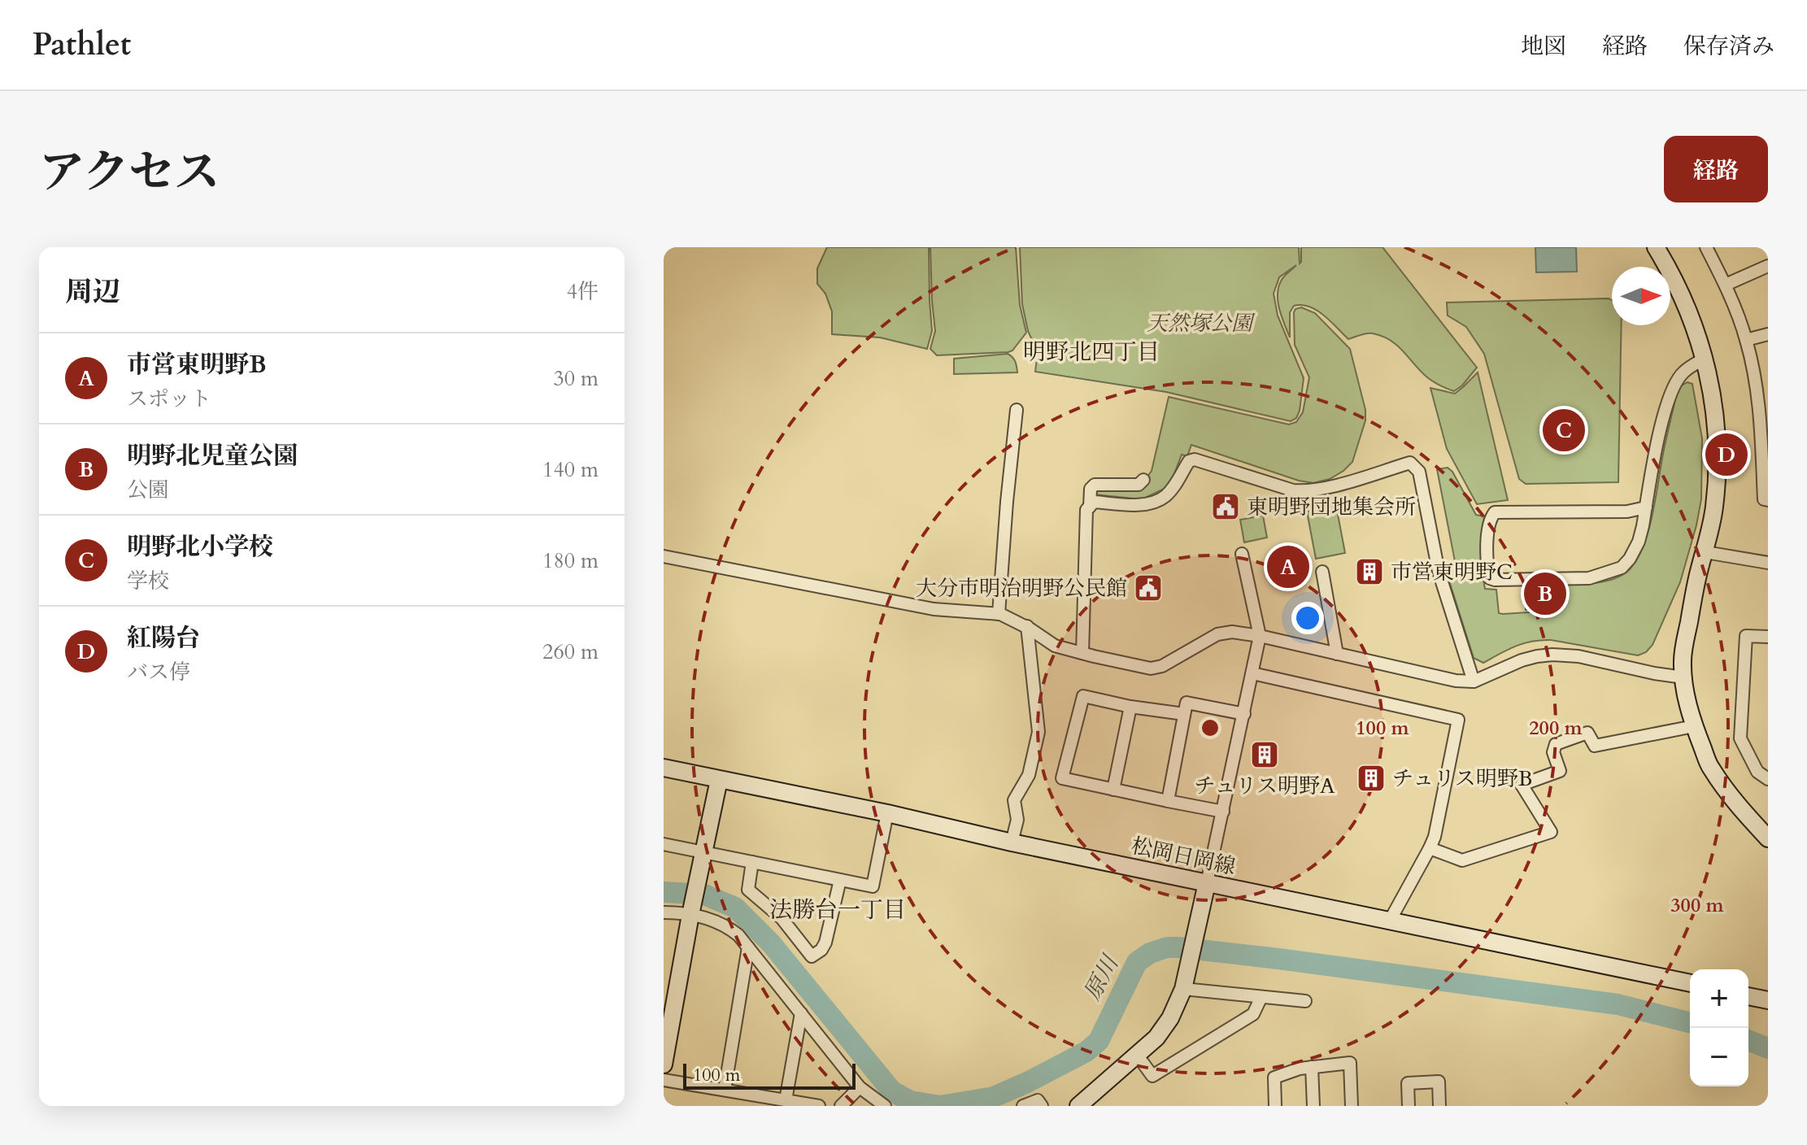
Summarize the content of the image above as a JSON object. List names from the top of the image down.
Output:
{
  "streets": {
    "street": ["松岡日岡線"]
  },
  "districts": ["明野北四丁目", "法勝台一丁目"],
  "water": ["原川"],
  "parks": ["天然塚公園"],
  "places": {
    "public building": ["東明野団地集会所", "大分市明治明野公民館"],
    "building": ["市営東明野C", "チュリス明野A", "チュリス明野B"]
  },
  "scale_bar": "100 m",
  "north": "right",
  "page": {
    "header": "Pathlet",
    "nav": ["地図", "経路", "保存済み"],
    "title": "アクセス",
    "buttons": "経路",
    "heading": ["周辺", "4件"],
    "list": [
      {
        "mark": "A",
        "name": "市営東明野B",
        "note": "スポット",
        "value": "30 m"
      },
      {
        "mark": "B",
        "name": "明野北児童公園",
        "note": "公園",
        "value": "140 m"
      },
      {
        "mark": "C",
        "name": "明野北小学校",
        "note": "学校",
        "value": "180 m"
      },
      {
        "mark": "D",
        "name": "紅陽台",
        "note": "バス停",
        "value": "260 m"
      }
    ],
    "pins": [
      "C",
      "D",
      "A",
      "B"
    ],
    "map_buttons": ["+", "−"],
    "scale": "100 m"
  },
  "rings": ["100 m", "200 m", "300 m"]
}
